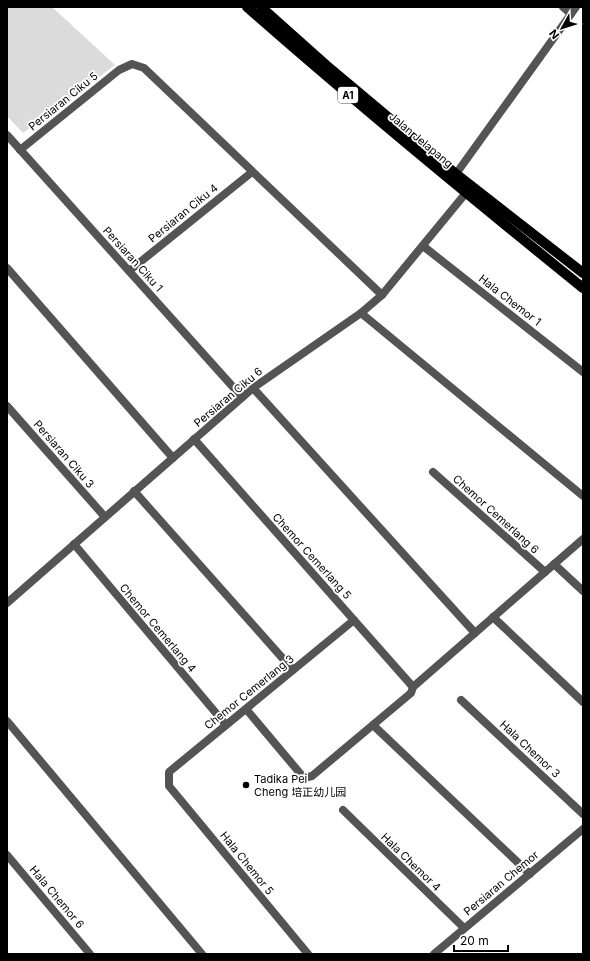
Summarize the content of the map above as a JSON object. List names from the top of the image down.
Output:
{
  "streets": {
    "main road": ["A1", "Jalan Jelapang"],
    "street": [
      "Persiaran Ciku 5",
      "Persiaran Ciku 4",
      "Persiaran Ciku 1",
      "Hala Chemor 1",
      "Persiaran Ciku 6",
      "Persiaran Ciku 3",
      "Chemor Cemerlang 6",
      "Chemor Cemerlang 5",
      "Chemor Cemerlang 4",
      "Chemor Cemerlang 3",
      "Hala Chemor 3",
      "Hala Chemor 4",
      "Hala Chemor 5",
      "Persiaran Chemor",
      "Hala Chemor 6"
    ]
  },
  "crossings": [
    ["Persiaran Ciku 5", "Persiaran Ciku 4"],
    ["Persiaran Ciku 5", "Persiaran Ciku 1"],
    ["Jalan Jelapang", "Persiaran Ciku 6"],
    ["Persiaran Ciku 4", "Persiaran Ciku 1"],
    ["Persiaran Ciku 1", "Persiaran Ciku 6"],
    ["Hala Chemor 1", "Persiaran Ciku 6"],
    ["Persiaran Ciku 6", "Persiaran Ciku 3"],
    ["Persiaran Ciku 6", "Chemor Cemerlang 5"],
    ["Persiaran Ciku 6", "Chemor Cemerlang 4"],
    ["Chemor Cemerlang 5", "Chemor Cemerlang 3"],
    ["Chemor Cemerlang 4", "Chemor Cemerlang 3"],
    ["Chemor Cemerlang 3", "Hala Chemor 5"],
    ["Hala Chemor 4", "Persiaran Chemor"]
  ],
  "places": ["Tadika Pei Cheng 培正幼儿园"],
  "scale_bar": "20 m",
  "north": "bottom left"
}
